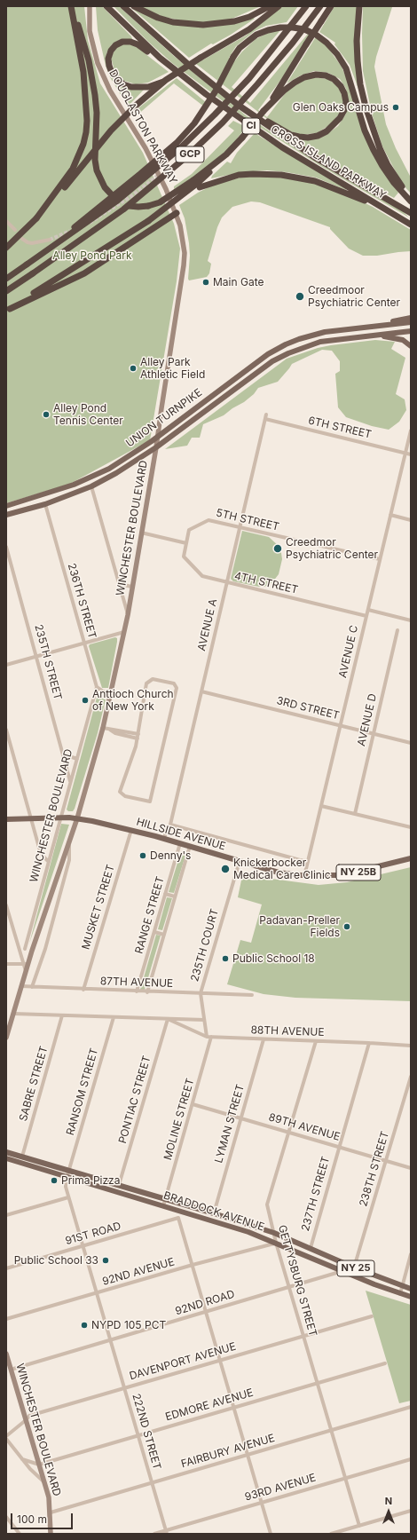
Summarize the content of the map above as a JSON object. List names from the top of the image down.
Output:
{
  "streets": {
    "highway": ["CI", "GCP", "CROSS ISLAND PARKWAY"],
    "main road": [
      "DOUGLASTON PARKWAY",
      "UNION TURNPIKE",
      "WINCHESTER BOULEVARD",
      "HILLSIDE AVENUE",
      "NY 25B",
      "BRADDOCK AVENUE",
      "NY 25"
    ],
    "street": [
      "6TH STREET",
      "5TH STREET",
      "4TH STREET",
      "236TH STREET",
      "AVENUE A",
      "AVENUE C",
      "235TH STREET",
      "3RD STREET",
      "AVENUE D",
      "MUSKET STREET",
      "RANGE STREET",
      "235TH COURT",
      "87TH AVENUE",
      "88TH AVENUE",
      "SABRE STREET",
      "RANSOM STREET",
      "PONTIAC STREET",
      "MOLINE STREET",
      "LYMAN STREET",
      "89TH AVENUE",
      "238TH STREET",
      "237TH STREET",
      "91ST ROAD",
      "92ND AVENUE",
      "GETTYSBURG STREET",
      "92ND ROAD",
      "DAVENPORT AVENUE",
      "EDMORE AVENUE",
      "222ND STREET",
      "FAIRBURY AVENUE",
      "93RD AVENUE"
    ]
  },
  "crossings": [
    ["DOUGLASTON PARKWAY", "WINCHESTER BOULEVARD"],
    ["UNION TURNPIKE", "WINCHESTER BOULEVARD"],
    ["UNION TURNPIKE", "236TH STREET"],
    ["6TH STREET", "AVENUE A"],
    ["6TH STREET", "AVENUE C"],
    ["5TH STREET", "4TH STREET"],
    ["5TH STREET", "AVENUE A"],
    ["5TH STREET", "AVENUE C"],
    ["WINCHESTER BOULEVARD", "236TH STREET"],
    ["WINCHESTER BOULEVARD", "235TH STREET"],
    ["WINCHESTER BOULEVARD", "HILLSIDE AVENUE"],
    ["WINCHESTER BOULEVARD", "87TH AVENUE"],
    ["WINCHESTER BOULEVARD", "88TH AVENUE"],
    ["WINCHESTER BOULEVARD", "92ND ROAD"],
    ["WINCHESTER BOULEVARD", "DAVENPORT AVENUE"],
    ["WINCHESTER BOULEVARD", "EDMORE AVENUE"],
    ["WINCHESTER BOULEVARD", "FAIRBURY AVENUE"],
    ["4TH STREET", "AVENUE A"],
    ["4TH STREET", "AVENUE C"],
    ["AVENUE A", "3RD STREET"],
    ["AVENUE A", "HILLSIDE AVENUE"],
    ["AVENUE C", "3RD STREET"],
    ["AVENUE C", "HILLSIDE AVENUE"],
    ["3RD STREET", "AVENUE D"],
    ["HILLSIDE AVENUE", "MUSKET STREET"],
    ["HILLSIDE AVENUE", "RANGE STREET"],
    ["HILLSIDE AVENUE", "235TH COURT"],
    ["MUSKET STREET", "87TH AVENUE"],
    ["RANGE STREET", "87TH AVENUE"],
    ["235TH COURT", "87TH AVENUE"],
    ["235TH COURT", "88TH AVENUE"],
    ["88TH AVENUE", "SABRE STREET"],
    ["88TH AVENUE", "RANSOM STREET"],
    ["88TH AVENUE", "PONTIAC STREET"],
    ["88TH AVENUE", "MOLINE STREET"],
    ["88TH AVENUE", "LYMAN STREET"],
    ["88TH AVENUE", "237TH STREET"],
    ["88TH AVENUE", "GETTYSBURG STREET"],
    ["SABRE STREET", "BRADDOCK AVENUE"],
    ["RANSOM STREET", "BRADDOCK AVENUE"],
    ["RANSOM STREET", "222ND STREET"],
    ["PONTIAC STREET", "BRADDOCK AVENUE"],
    ["MOLINE STREET", "89TH AVENUE"],
    ["MOLINE STREET", "BRADDOCK AVENUE"],
    ["LYMAN STREET", "89TH AVENUE"],
    ["LYMAN STREET", "BRADDOCK AVENUE"],
    ["89TH AVENUE", "238TH STREET"],
    ["89TH AVENUE", "237TH STREET"],
    ["89TH AVENUE", "GETTYSBURG STREET"],
    ["238TH STREET", "BRADDOCK AVENUE"],
    ["237TH STREET", "BRADDOCK AVENUE"],
    ["BRADDOCK AVENUE", "92ND AVENUE"],
    ["BRADDOCK AVENUE", "GETTYSBURG STREET"],
    ["BRADDOCK AVENUE", "92ND ROAD"],
    ["BRADDOCK AVENUE", "222ND STREET"],
    ["91ST ROAD", "222ND STREET"],
    ["92ND AVENUE", "GETTYSBURG STREET"],
    ["92ND AVENUE", "222ND STREET"],
    ["GETTYSBURG STREET", "92ND ROAD"],
    ["GETTYSBURG STREET", "DAVENPORT AVENUE"],
    ["GETTYSBURG STREET", "EDMORE AVENUE"],
    ["GETTYSBURG STREET", "FAIRBURY AVENUE"],
    ["GETTYSBURG STREET", "93RD AVENUE"],
    ["92ND ROAD", "222ND STREET"],
    ["DAVENPORT AVENUE", "222ND STREET"],
    ["EDMORE AVENUE", "222ND STREET"],
    ["222ND STREET", "FAIRBURY AVENUE"],
    ["222ND STREET", "93RD AVENUE"]
  ],
  "parks": ["Alley Pond Park"],
  "places": [
    "Glen Oaks Campus",
    "Main Gate",
    "Creedmoor Psychiatric Center",
    "Alley Park Athletic Field",
    "Alley Pond Tennis Center",
    "Creedmor Psychiatric Center",
    "Anttioch Church of New York",
    "Denny's",
    "Knickerbocker Medical Care Clinic",
    "Padavan-Preller Fields",
    "Public School 18",
    "Prima Pizza",
    "Public School 33",
    "NYPD 105 PCT"
  ],
  "scale_bar": "100 m",
  "north": "top"
}
